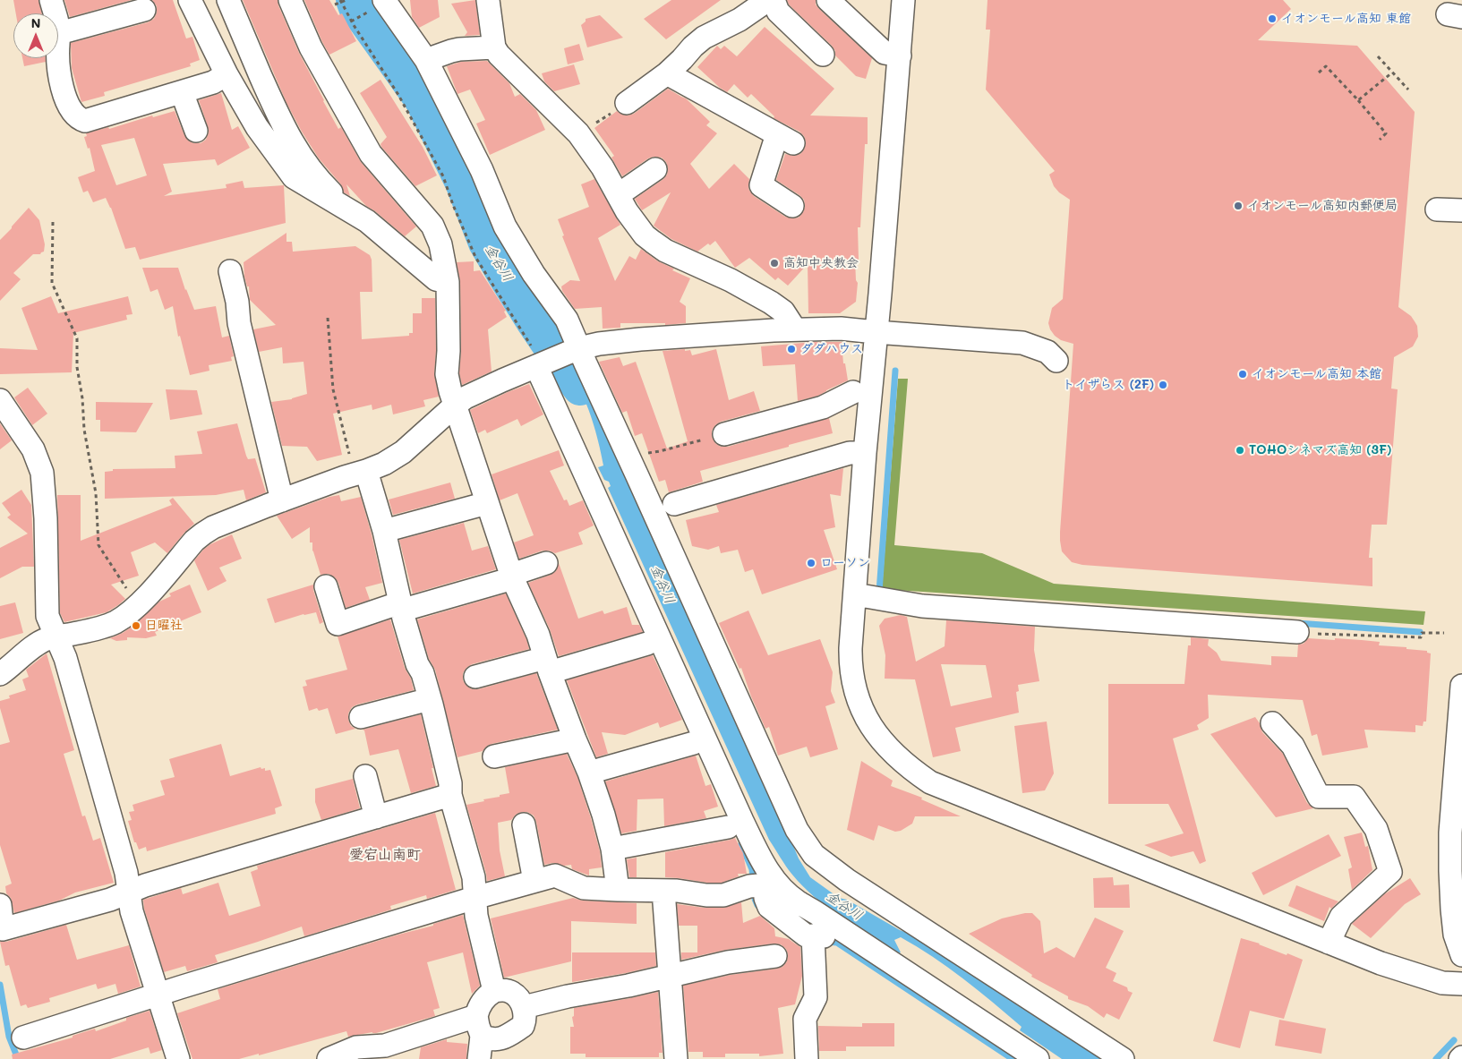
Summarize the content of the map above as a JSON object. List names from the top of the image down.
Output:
{
  "districts": ["愛宕山南町"],
  "water": ["金谷川"],
  "places": [
    "イオンモール高知 東館",
    "イオンモール高知内郵便局",
    "高知中央教会",
    "ダダハウス",
    "イオンモール高知 本館",
    "トイザらス (2F)",
    "TOHOシネマズ高知 (3F)",
    "ローソン",
    "日曜社"
  ],
  "north": "top"
}
